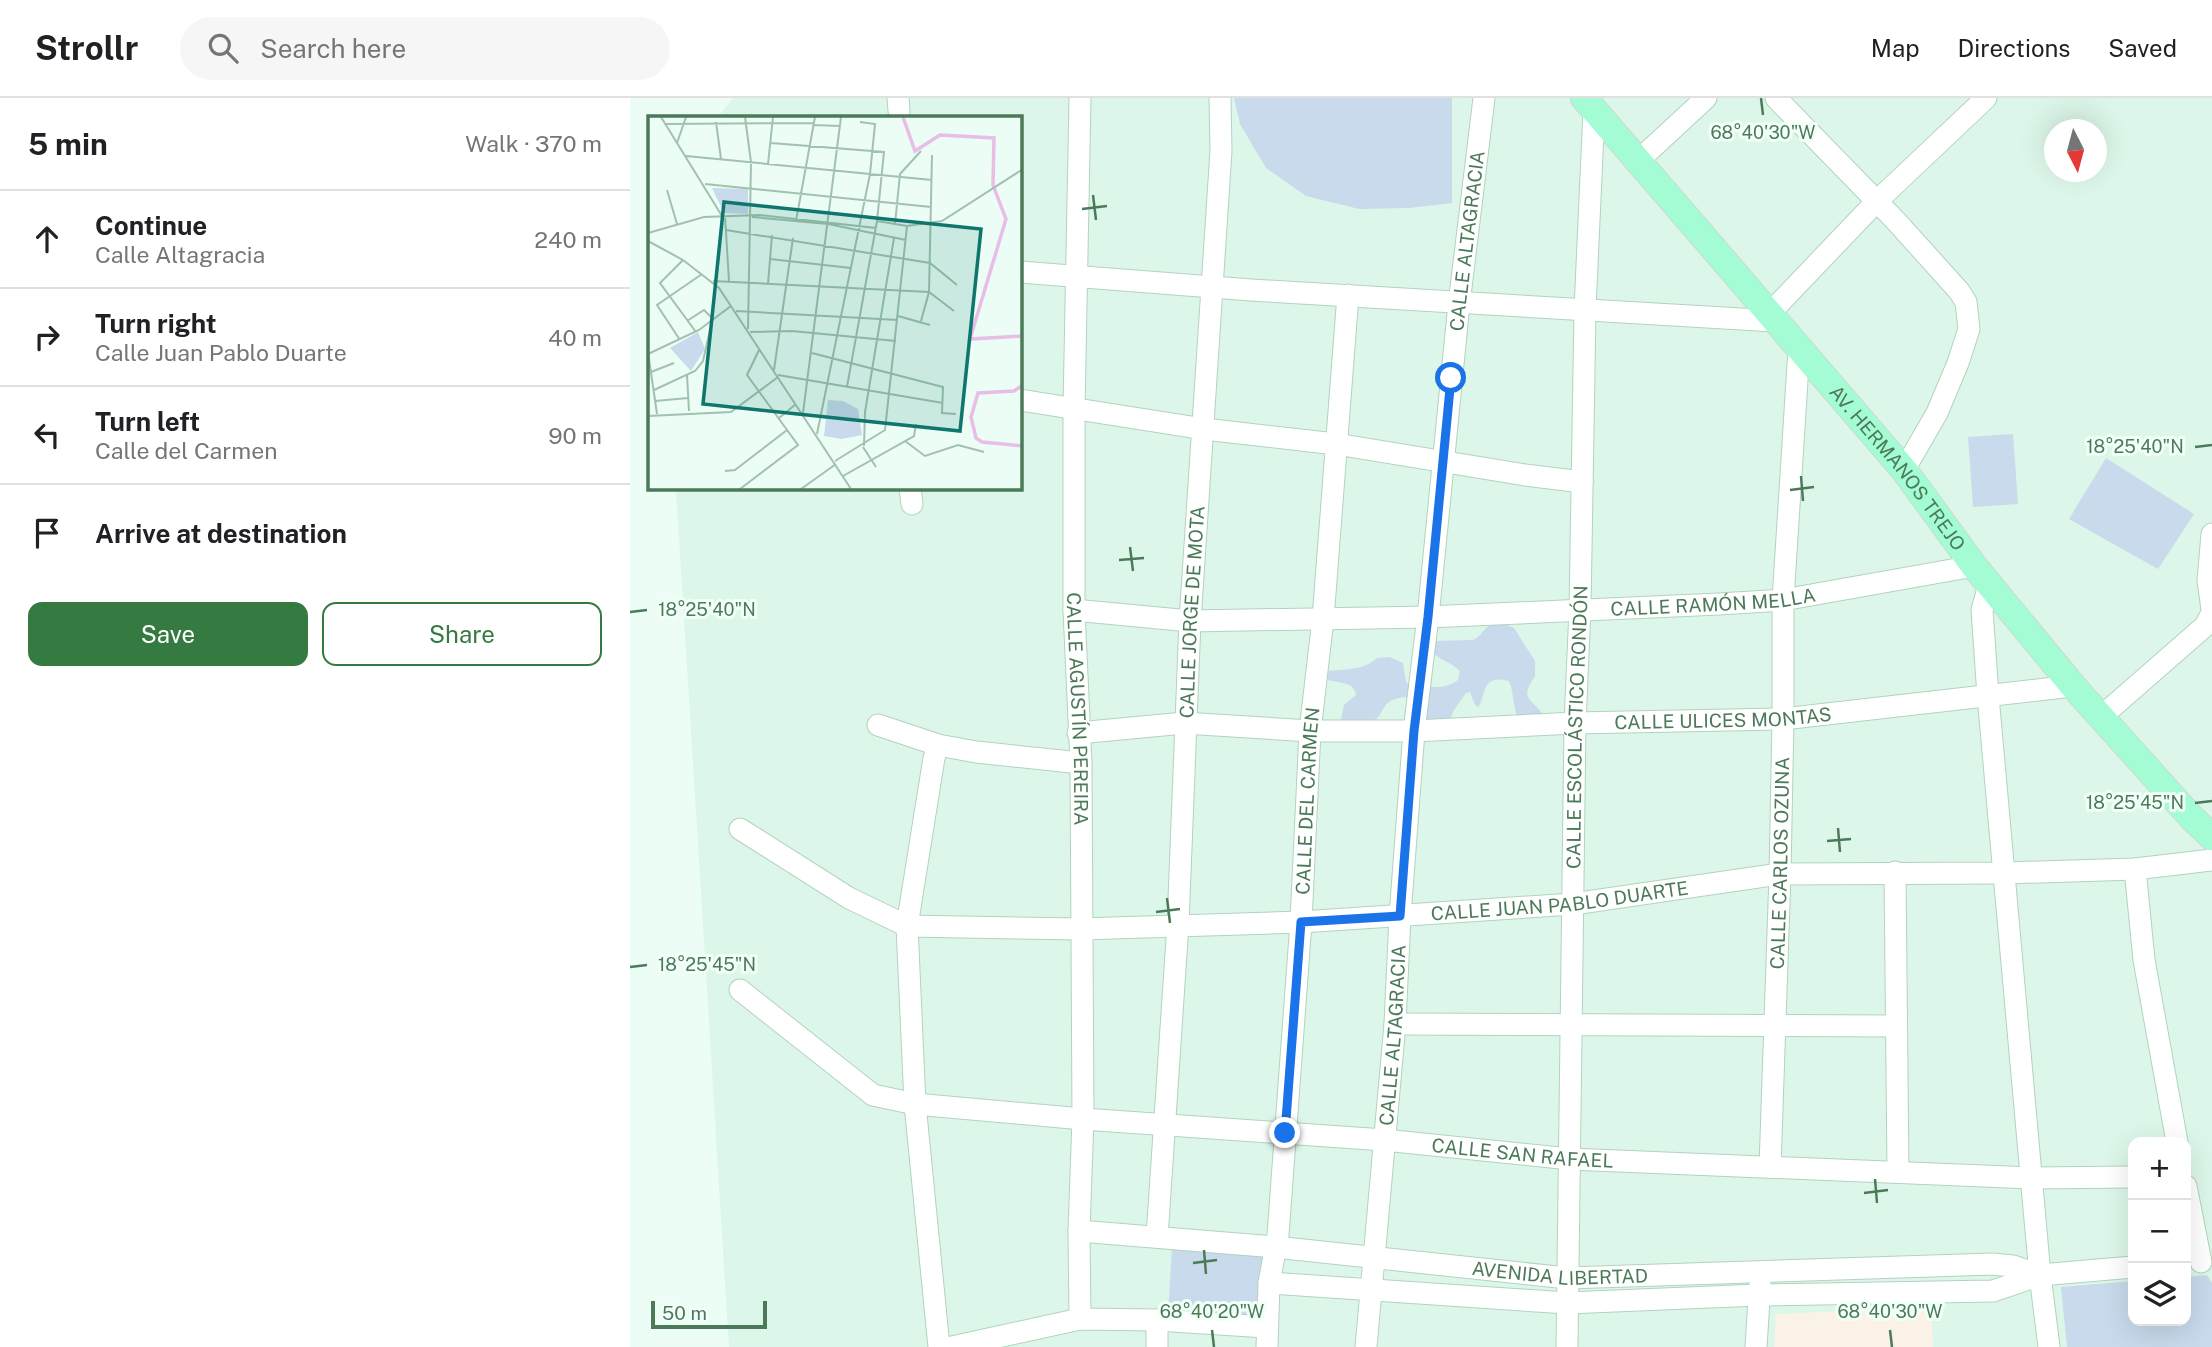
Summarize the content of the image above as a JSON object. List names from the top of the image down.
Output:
{
  "streets": {
    "main road": ["AV. HERMANOS TREJO"],
    "street": [
      "CALLE ALTAGRACIA",
      "CALLE RAMÓN MELLA",
      "CALLE JORGE DE MOTA",
      "CALLE AGUSTÍN PEREIRA",
      "CALLE ULICES MONTAS",
      "CALLE ESCOLÁSTICO RONDÓN",
      "CALLE DEL CARMEN",
      "CALLE CARLOS OZUNA",
      "CALLE JUAN PABLO DUARTE",
      "CALLE SAN RAFAEL",
      "AVENIDA LIBERTAD"
    ]
  },
  "crossings": [
    ["CALLE ALTAGRACIA", "CALLE RAMÓN MELLA"],
    ["CALLE ALTAGRACIA", "CALLE ULICES MONTAS"],
    ["CALLE ALTAGRACIA", "CALLE JUAN PABLO DUARTE"],
    ["CALLE ALTAGRACIA", "CALLE SAN RAFAEL"],
    ["CALLE ALTAGRACIA", "AVENIDA LIBERTAD"],
    ["AV. HERMANOS TREJO", "CALLE RAMÓN MELLA"],
    ["AV. HERMANOS TREJO", "CALLE ULICES MONTAS"],
    ["AV. HERMANOS TREJO", "CALLE ESCOLÁSTICO RONDÓN"],
    ["AV. HERMANOS TREJO", "CALLE CARLOS OZUNA"],
    ["CALLE RAMÓN MELLA", "CALLE JORGE DE MOTA"],
    ["CALLE RAMÓN MELLA", "CALLE AGUSTÍN PEREIRA"],
    ["CALLE RAMÓN MELLA", "CALLE ESCOLÁSTICO RONDÓN"],
    ["CALLE RAMÓN MELLA", "CALLE DEL CARMEN"],
    ["CALLE RAMÓN MELLA", "CALLE CARLOS OZUNA"],
    ["CALLE JORGE DE MOTA", "CALLE ULICES MONTAS"],
    ["CALLE JORGE DE MOTA", "CALLE JUAN PABLO DUARTE"],
    ["CALLE JORGE DE MOTA", "CALLE SAN RAFAEL"],
    ["CALLE JORGE DE MOTA", "AVENIDA LIBERTAD"],
    ["CALLE AGUSTÍN PEREIRA", "CALLE ULICES MONTAS"],
    ["CALLE AGUSTÍN PEREIRA", "CALLE JUAN PABLO DUARTE"],
    ["CALLE AGUSTÍN PEREIRA", "CALLE SAN RAFAEL"],
    ["CALLE AGUSTÍN PEREIRA", "AVENIDA LIBERTAD"],
    ["CALLE ULICES MONTAS", "CALLE ESCOLÁSTICO RONDÓN"],
    ["CALLE ULICES MONTAS", "CALLE DEL CARMEN"],
    ["CALLE ULICES MONTAS", "CALLE CARLOS OZUNA"],
    ["CALLE ESCOLÁSTICO RONDÓN", "CALLE JUAN PABLO DUARTE"],
    ["CALLE ESCOLÁSTICO RONDÓN", "CALLE SAN RAFAEL"],
    ["CALLE ESCOLÁSTICO RONDÓN", "AVENIDA LIBERTAD"],
    ["CALLE DEL CARMEN", "CALLE JUAN PABLO DUARTE"],
    ["CALLE DEL CARMEN", "CALLE SAN RAFAEL"],
    ["CALLE DEL CARMEN", "AVENIDA LIBERTAD"],
    ["CALLE CARLOS OZUNA", "CALLE JUAN PABLO DUARTE"],
    ["CALLE CARLOS OZUNA", "CALLE SAN RAFAEL"]
  ],
  "scale_bar": "50 m",
  "north": "bottom",
  "page": {
    "header": "Strollr",
    "search": "Search here",
    "nav": ["Map", "Directions", "Saved"],
    "heading": ["5 min", "Walk · 370 m"],
    "list": [
      ["Continue", "Calle Altagracia", "240 m"],
      ["Turn right", "Calle Juan Pablo Duarte", "40 m"],
      ["Turn left", "Calle del Carmen", "90 m"],
      "Arrive at destination"
    ],
    "buttons": ["Save", "Share"],
    "map_buttons": ["+", "−"],
    "scale": "50 m"
  },
  "coordinates": [
    "68°40'30\"W",
    "18°25'40\"N",
    "18°25'45\"N",
    "68°40'20\"W"
  ]
}
